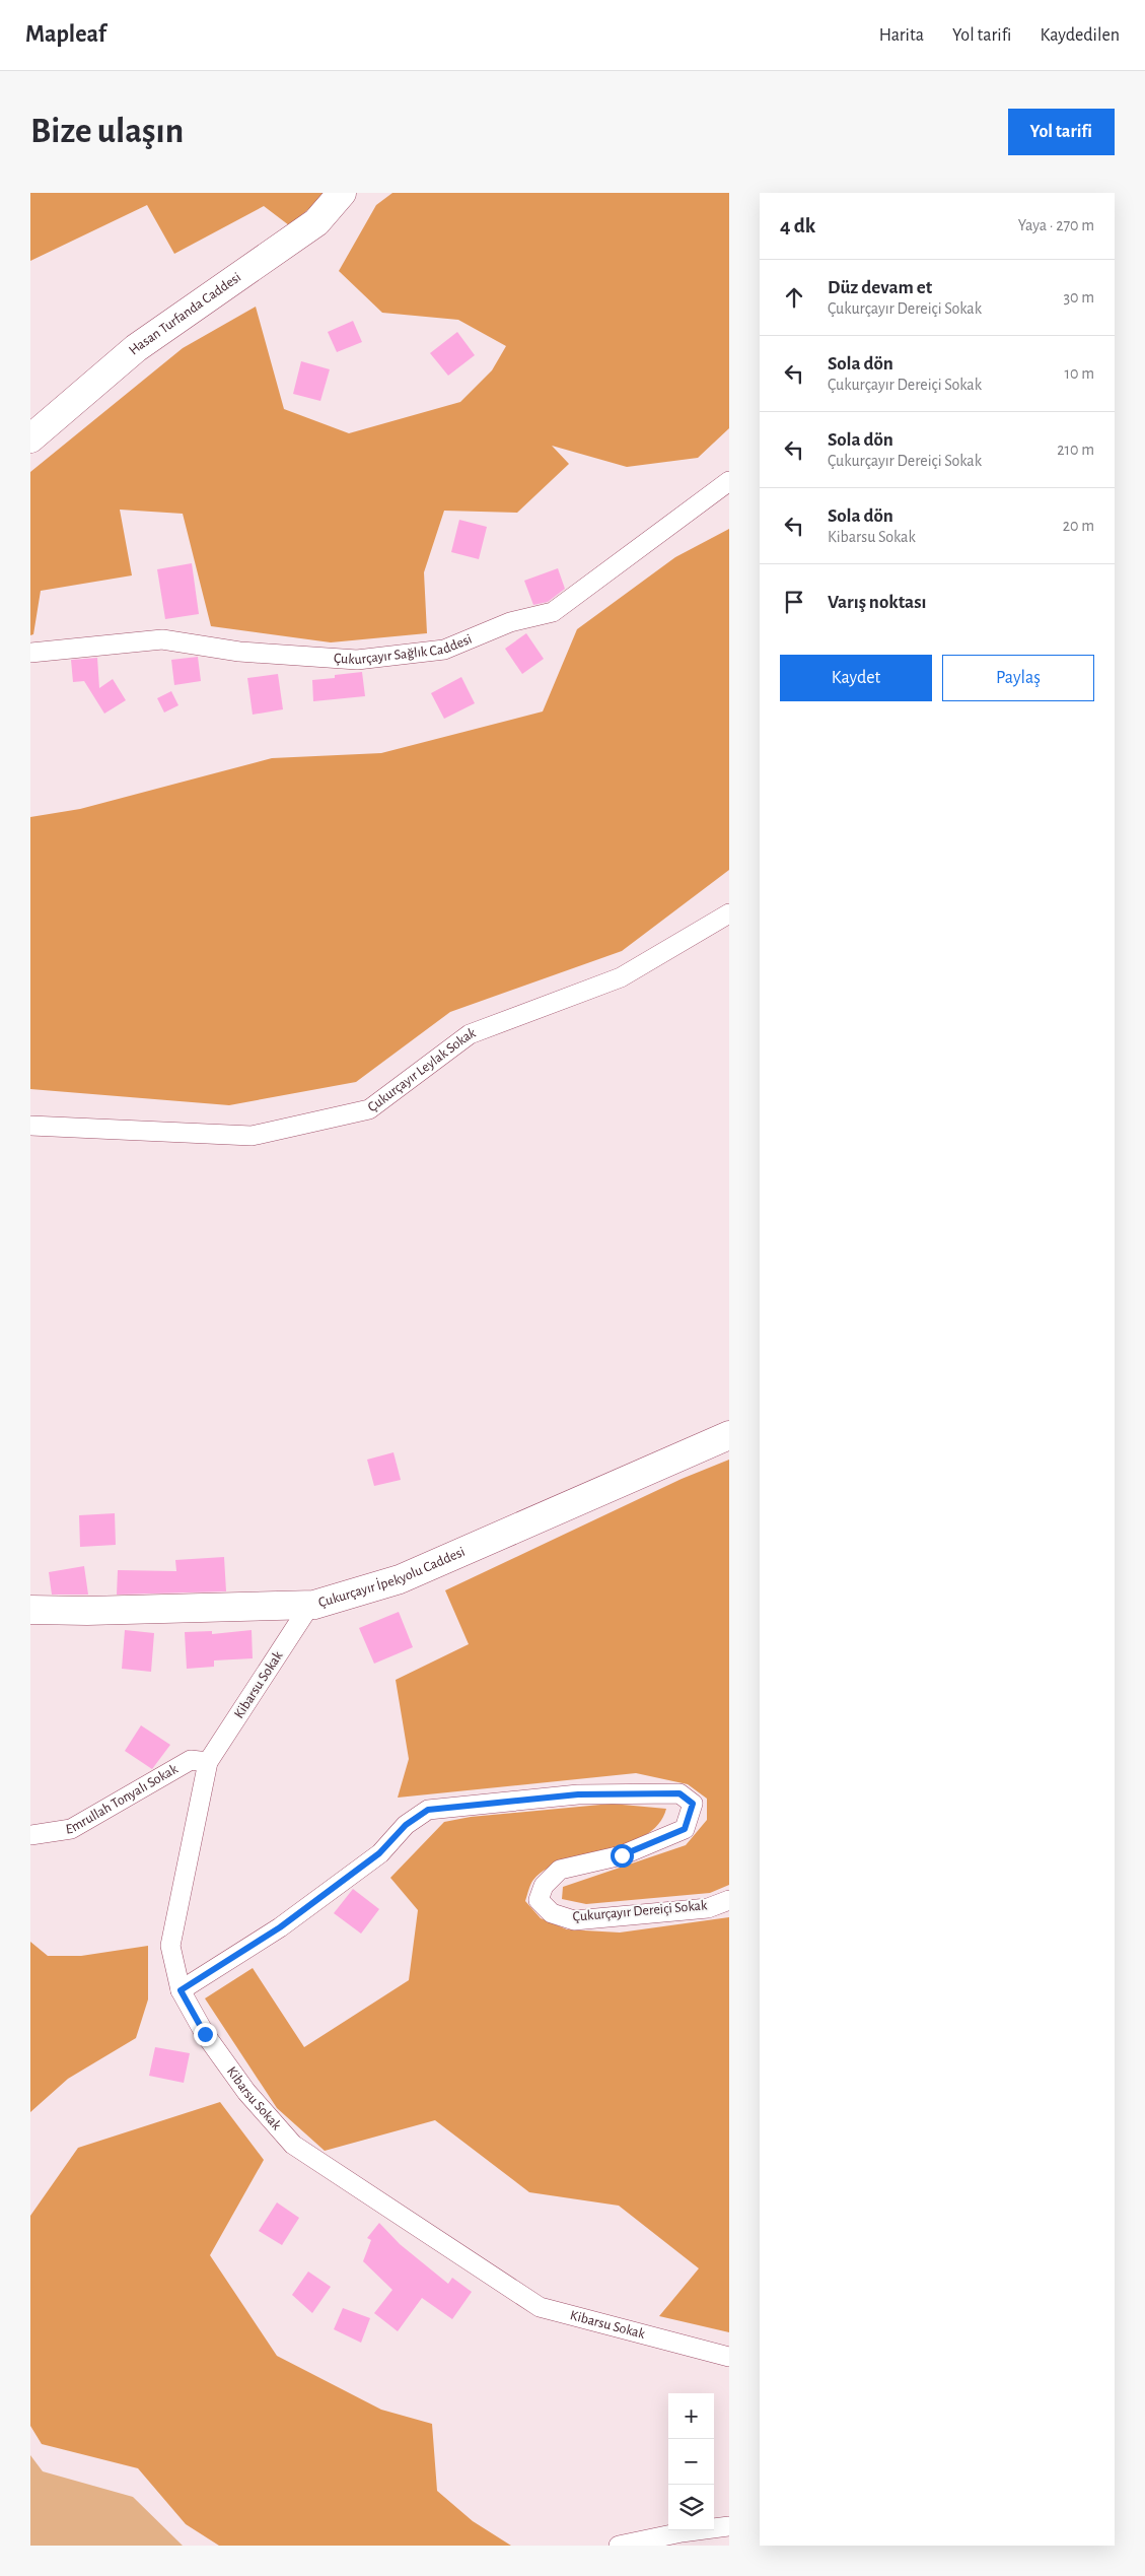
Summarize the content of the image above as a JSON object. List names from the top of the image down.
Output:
{
  "streets": {
    "street": [
      "Hasan Turfanda Caddesi",
      "Çukurçayır Sağlık Caddesi",
      "Çukurçayır Leylak Sokak",
      "Çukurçayır İpekyolu Caddesi",
      "Kibarsu Sokak",
      "Emrullah Tonyalı Sokak",
      "Çukurçayır Dereiçi Sokak"
    ]
  },
  "crossings": [
    ["Çukurçayır İpekyolu Caddesi", "Kibarsu Sokak"],
    ["Kibarsu Sokak", "Emrullah Tonyalı Sokak"],
    ["Kibarsu Sokak", "Çukurçayır Dereiçi Sokak"]
  ],
  "page": {
    "header": "Mapleaf",
    "nav": ["Harita", "Yol tarifi", "Kaydedilen"],
    "buttons": [
      "Yol tarifi",
      ["Kaydet", "Paylaş"]
    ],
    "title": "Bize ulaşın",
    "heading": ["4 dk", "Yaya · 270 m"],
    "list": [
      ["Düz devam et", "Çukurçayır Dereiçi Sokak", "30 m"],
      ["Sola dön", "Çukurçayır Dereiçi Sokak", "10 m"],
      ["Sola dön", "Çukurçayır Dereiçi Sokak", "210 m"],
      ["Sola dön", "Kibarsu Sokak", "20 m"],
      "Varış noktası"
    ],
    "map_buttons": ["+", "−"]
  }
}
